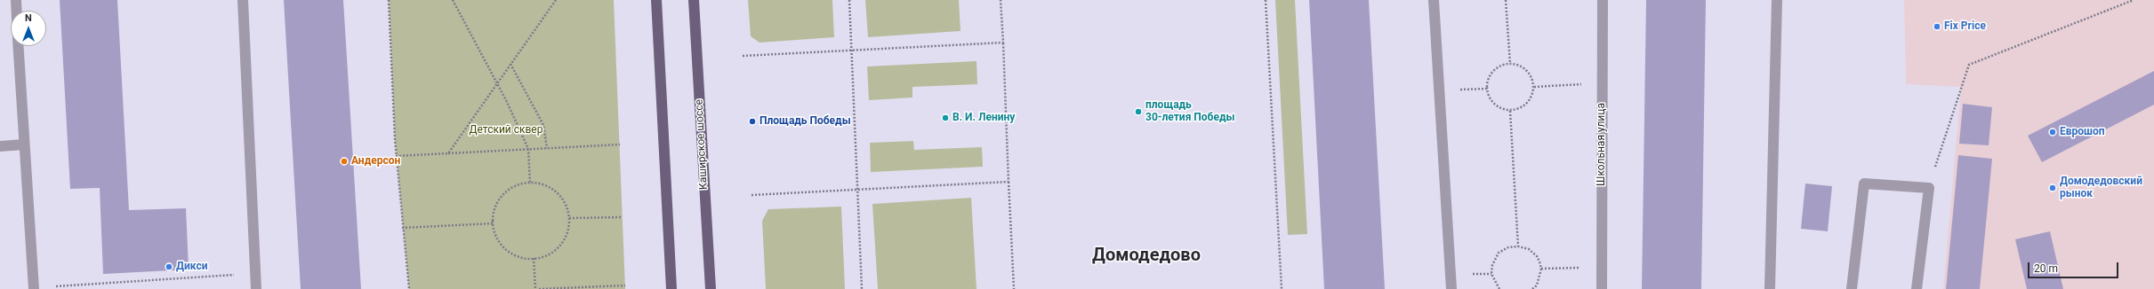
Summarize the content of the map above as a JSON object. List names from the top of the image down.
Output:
{
  "streets": {
    "main road": ["Каширское шоссе"],
    "street": ["Школьная улица"]
  },
  "districts": ["Домодедово"],
  "parks": ["Детский сквер"],
  "places": [
    "Fix Price",
    "площадь 30-летия Победы",
    "В. И. Ленину",
    "Площадь Победы",
    "Еврошоп",
    "Андерсон",
    "Домодедовский рынок",
    "Дикси"
  ],
  "scale_bar": "20 m",
  "north": "top"
}
